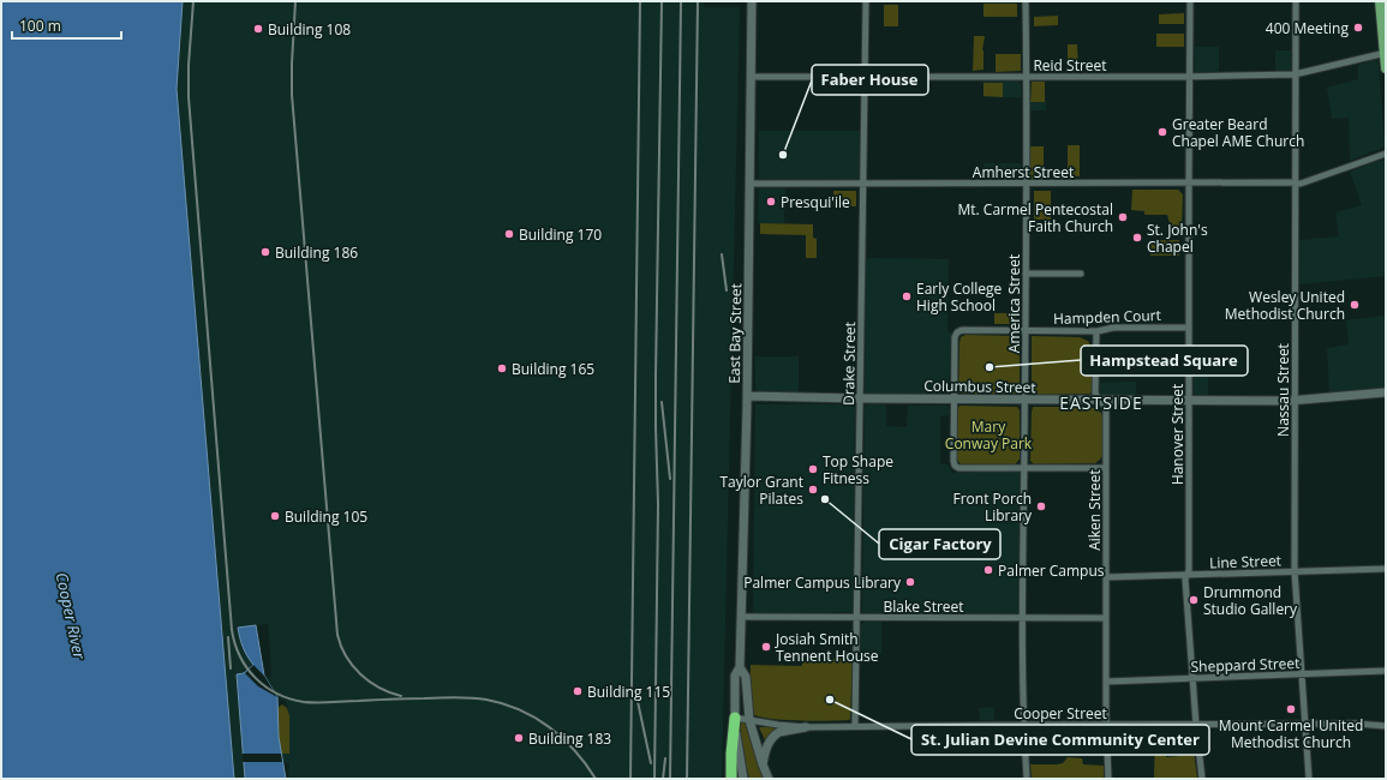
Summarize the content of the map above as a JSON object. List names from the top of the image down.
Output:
{
  "streets": {
    "main road": ["East Bay Street", "Columbus Street"],
    "street": [
      "Reid Street",
      "Amherst Street",
      "America Street",
      "Hampden Court",
      "Drake Street",
      "Nassau Street",
      "Hanover Street",
      "Aiken Street",
      "Line Street",
      "Blake Street",
      "Sheppard Street",
      "Cooper Street"
    ]
  },
  "crossings": [
    ["Reid Street", "America Street"],
    ["Reid Street", "East Bay Street"],
    ["Reid Street", "Drake Street"],
    ["Reid Street", "Nassau Street"],
    ["Reid Street", "Hanover Street"],
    ["Amherst Street", "America Street"],
    ["Amherst Street", "East Bay Street"],
    ["Amherst Street", "Drake Street"],
    ["Amherst Street", "Nassau Street"],
    ["Amherst Street", "Hanover Street"],
    ["America Street", "Hampden Court"],
    ["America Street", "Columbus Street"],
    ["America Street", "Blake Street"],
    ["America Street", "Cooper Street"],
    ["Hampden Court", "Columbus Street"],
    ["Hampden Court", "Hanover Street"],
    ["Hampden Court", "Aiken Street"],
    ["East Bay Street", "Columbus Street"],
    ["East Bay Street", "Blake Street"],
    ["Drake Street", "Columbus Street"],
    ["Drake Street", "Blake Street"],
    ["Drake Street", "Cooper Street"],
    ["Columbus Street", "Nassau Street"],
    ["Columbus Street", "Hanover Street"],
    ["Columbus Street", "Aiken Street"],
    ["Nassau Street", "Line Street"],
    ["Nassau Street", "Sheppard Street"],
    ["Nassau Street", "Cooper Street"],
    ["Hanover Street", "Line Street"],
    ["Hanover Street", "Sheppard Street"],
    ["Hanover Street", "Cooper Street"],
    ["Aiken Street", "Line Street"],
    ["Aiken Street", "Blake Street"],
    ["Aiken Street", "Sheppard Street"],
    ["Aiken Street", "Cooper Street"]
  ],
  "districts": ["EASTSIDE"],
  "water": ["Cooper River"],
  "parks": ["Mary Conway Park"],
  "places": [
    "400 Meeting",
    "Building 108",
    "Greater Beard Chapel AME Church",
    "Faber House",
    "Presqui'ile",
    "Mt. Carmel Pentecostal Faith Church",
    "Building 170",
    "St. John's Chapel",
    "Building 186",
    "Early College High School",
    "Wesley United Methodist Church",
    "Hampstead Square",
    "Building 165",
    "Top Shape Fitness",
    "Taylor Grant Pilates",
    "Cigar Factory",
    "Front Porch Library",
    "Building 105",
    "Palmer Campus",
    "Palmer Campus Library",
    "Drummond Studio Gallery",
    "Josiah Smith Tennent House",
    "Building 115",
    "St. Julian Devine Community Center",
    "Mount Carmel United Methodist Church",
    "Building 183"
  ],
  "scale_bar": "100 m"
}
